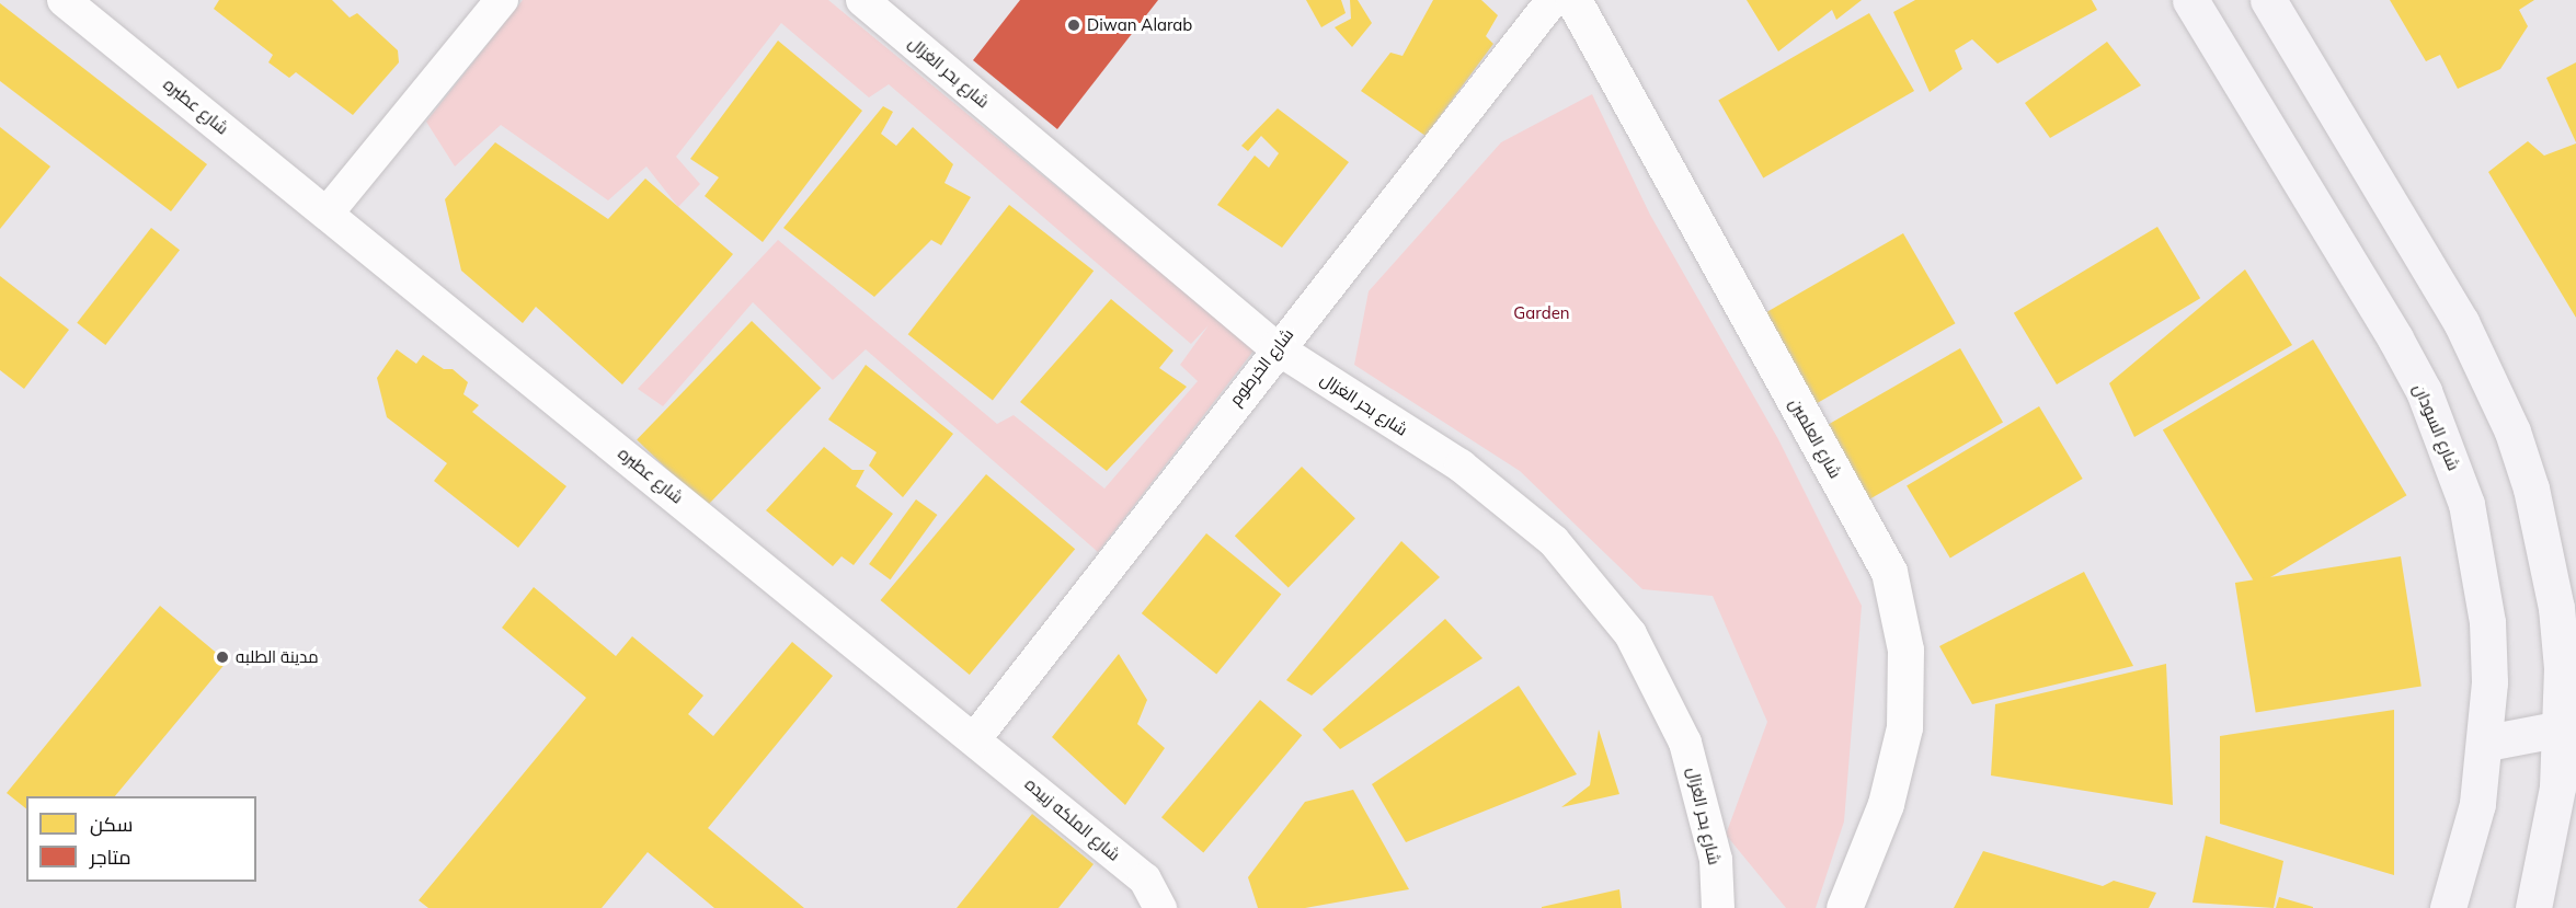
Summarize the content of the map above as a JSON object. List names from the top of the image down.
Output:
{
  "streets": {
    "main road": ["شارع السودان"],
    "street": [
      "شارع بحر الغزال",
      "شارع عطبره",
      "شارع الخرطوم",
      "شارع العلمين",
      "شارع الملكه زبيده"
    ]
  },
  "crossings": [
    ["شارع بحر الغزال", "شارع الخرطوم"],
    ["شارع عطبره", "شارع الخرطوم"],
    ["شارع عطبره", "شارع الملكه زبيده"],
    ["شارع الخرطوم", "شارع الملكه زبيده"]
  ],
  "parks": ["Garden"],
  "places": ["Diwan Alarab", "مدينة الطلبه"],
  "legend": ["سكن", "متاجر"]
}
